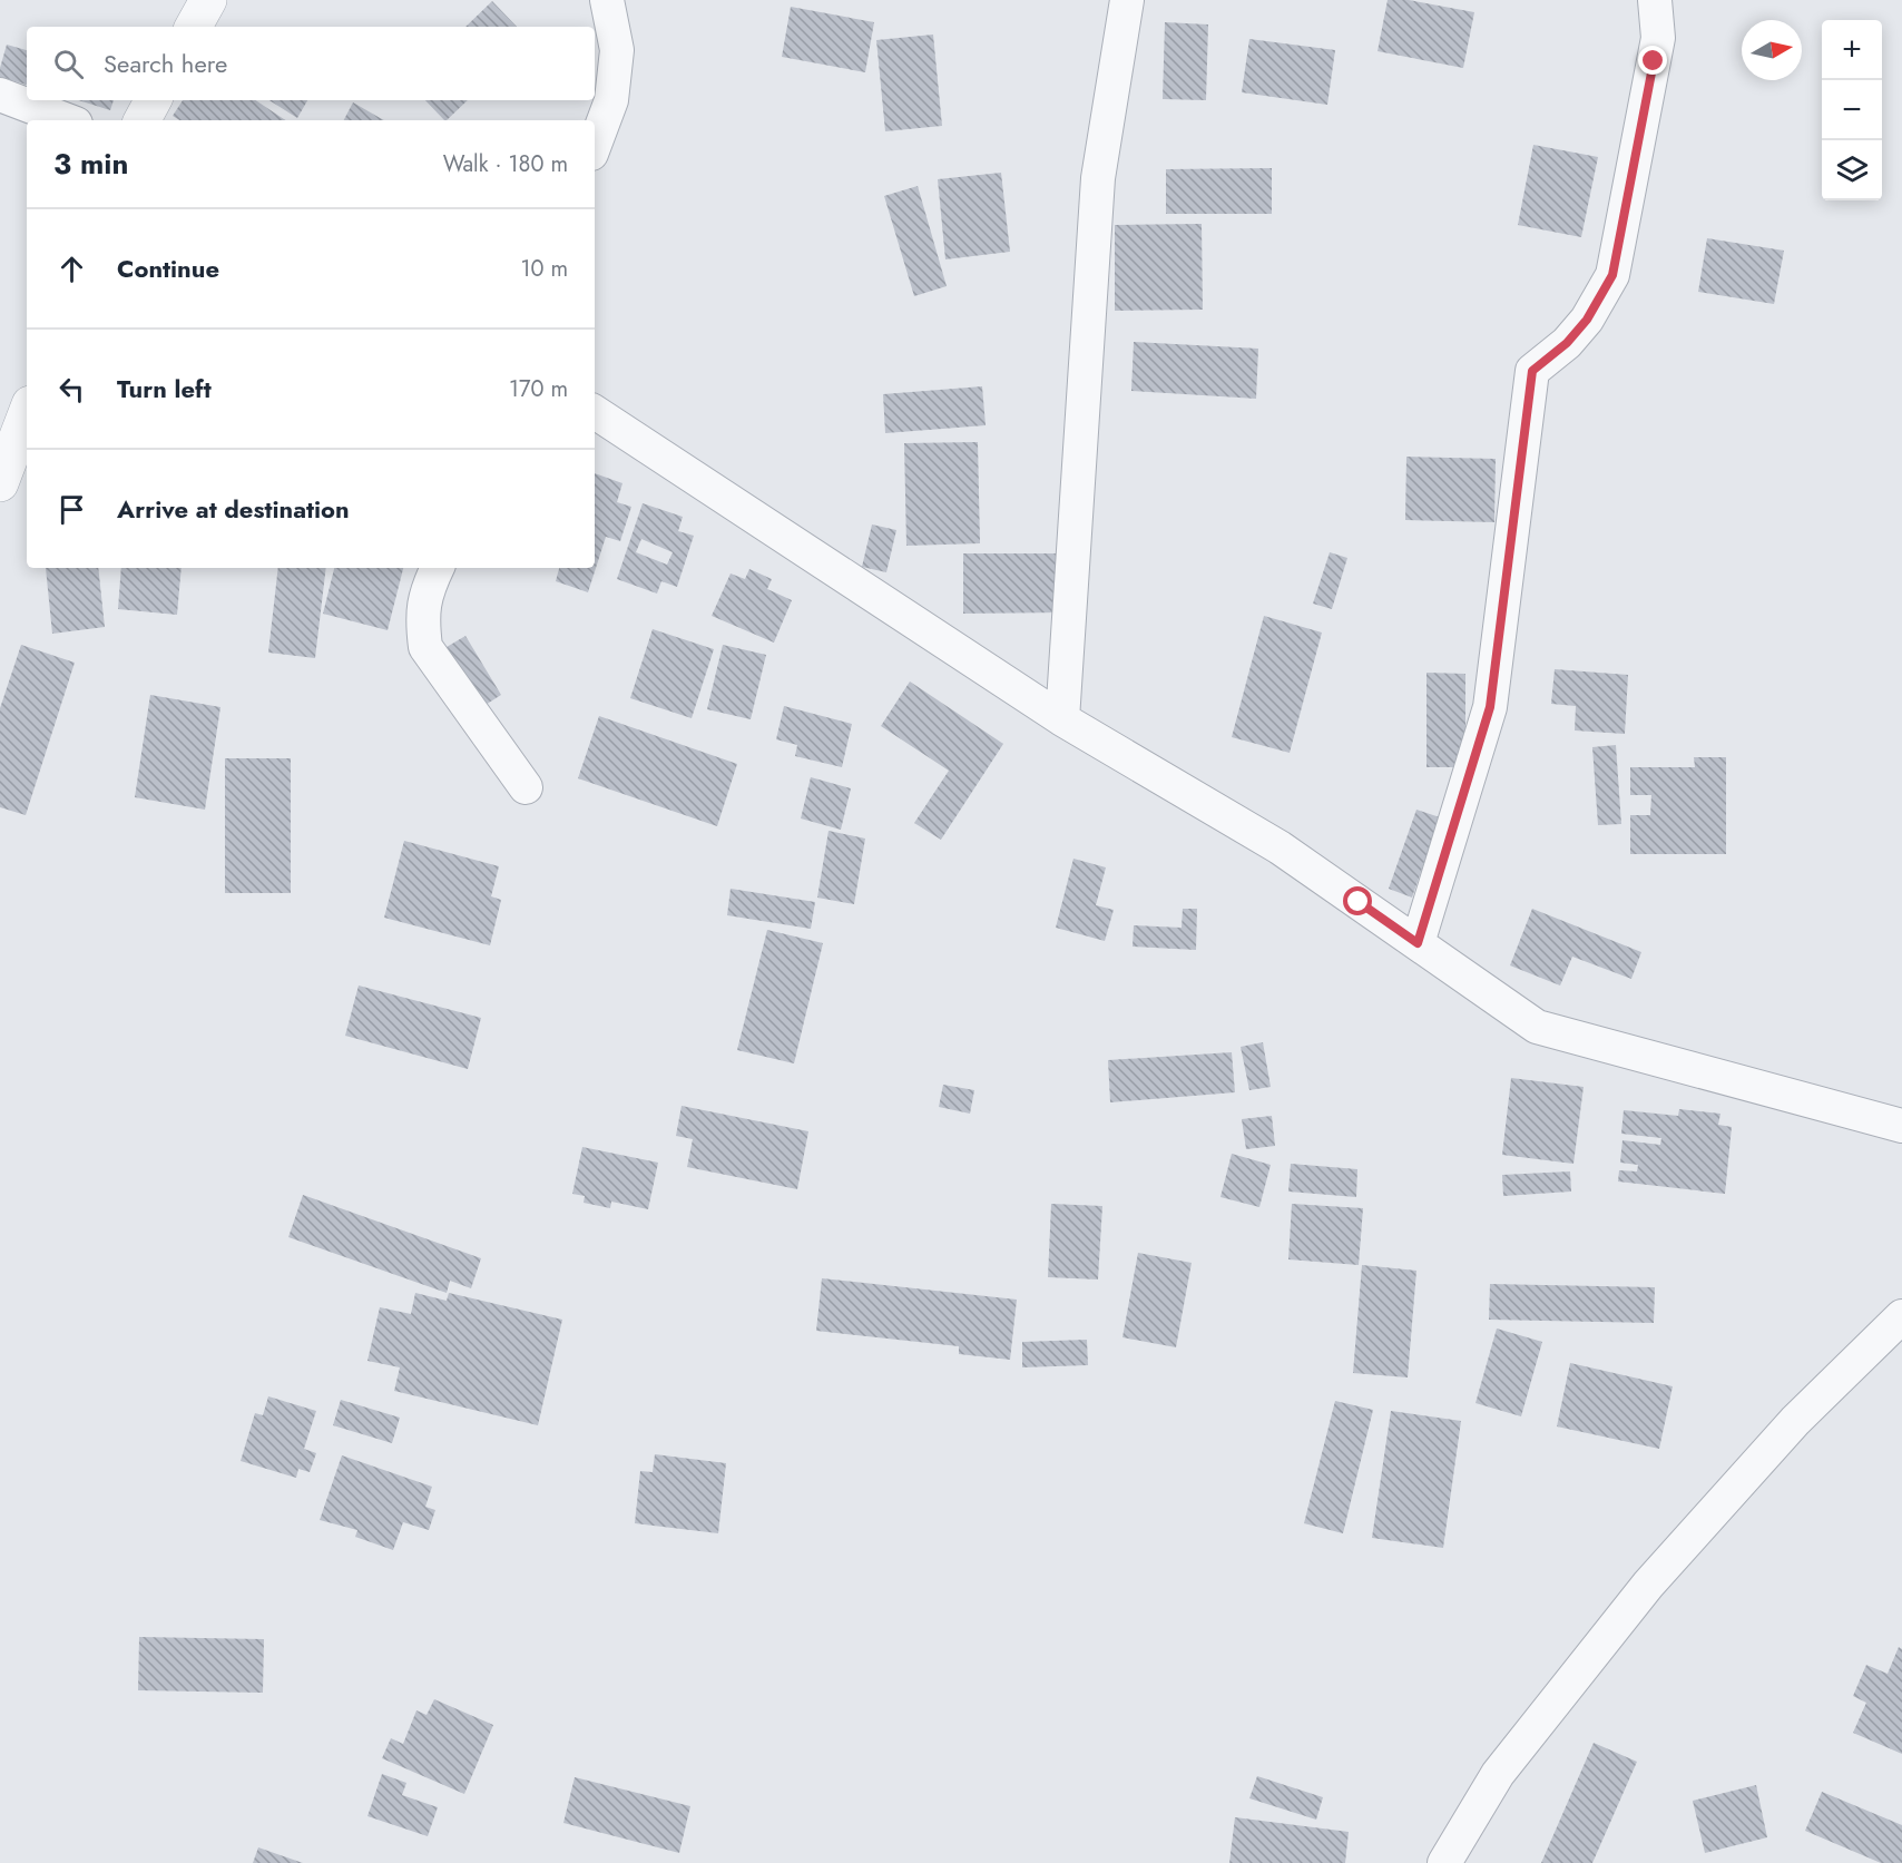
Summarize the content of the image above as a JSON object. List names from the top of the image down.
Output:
{
  "north": "right",
  "page": {
    "map_buttons": ["+", "−"],
    "search": "Search here",
    "heading": ["3 min", "Walk · 180 m"],
    "list": [
      ["Continue", "10 m"],
      ["Turn left", "170 m"],
      "Arrive at destination"
    ]
  }
}
